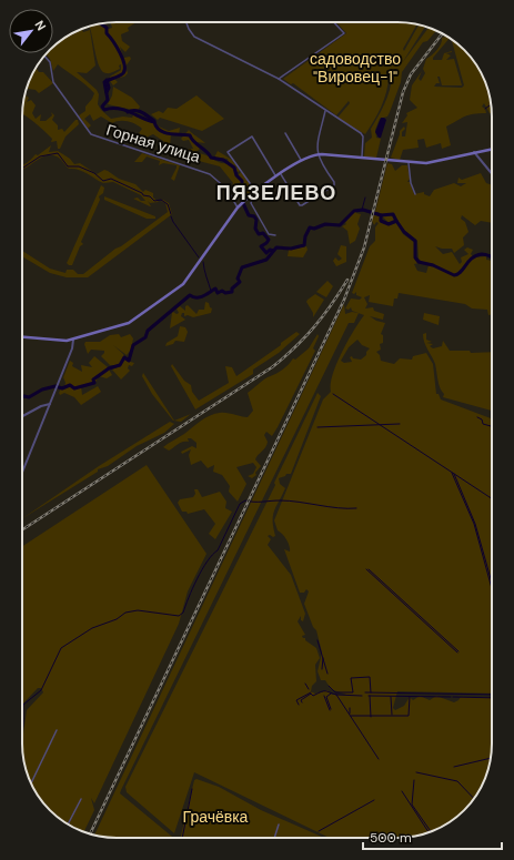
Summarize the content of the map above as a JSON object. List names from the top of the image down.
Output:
{
  "streets": {
    "street": ["Горная улица"]
  },
  "districts": ["ПЯЗЕЛЕВО"],
  "parks": ["садоводство \"Вировец-1\"", "Грачёвка"],
  "scale_bar": "500 m",
  "north": "top right"
}
